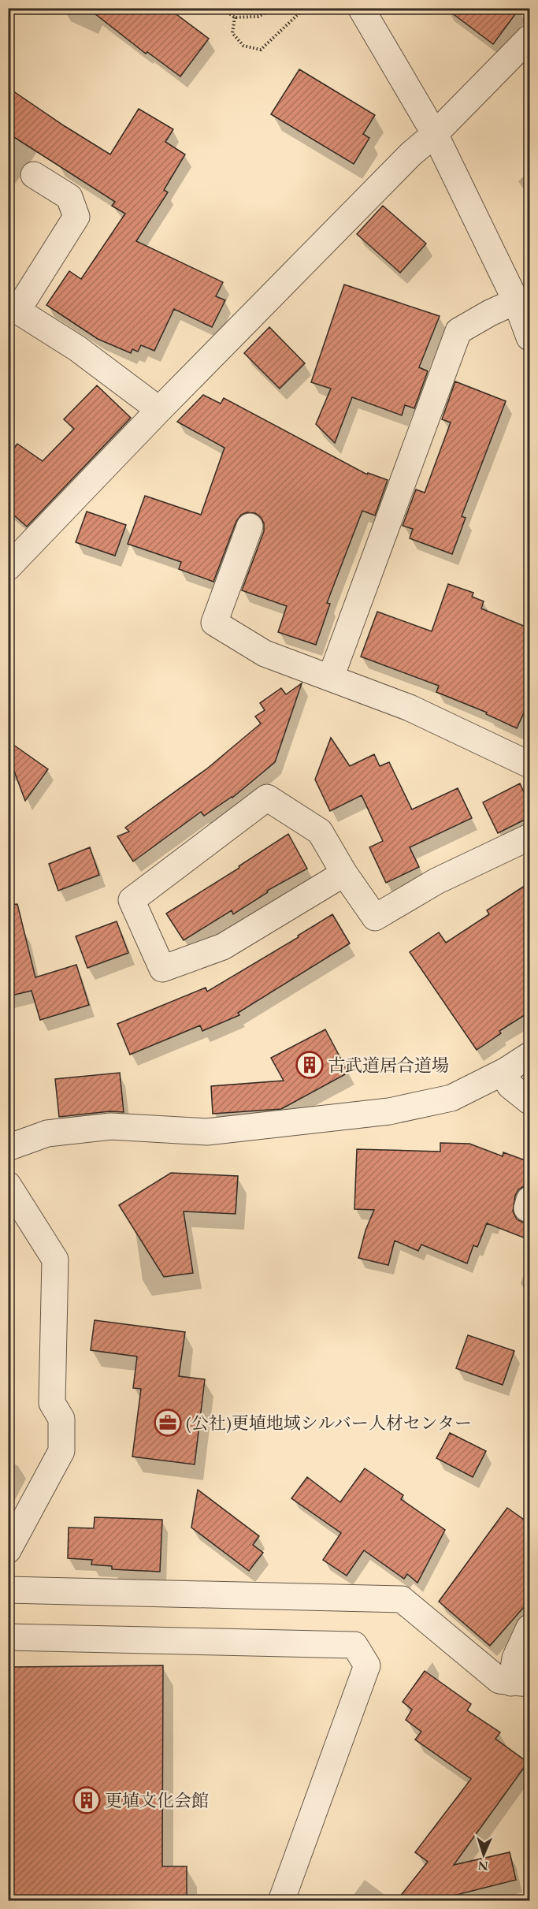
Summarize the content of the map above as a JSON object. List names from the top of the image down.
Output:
{
  "places": {
    "building": ["古武道居合道場", "更埴文化会館"],
    "office": ["(公社)更埴地域シルバー人材センター"]
  },
  "north": "bottom"
}
